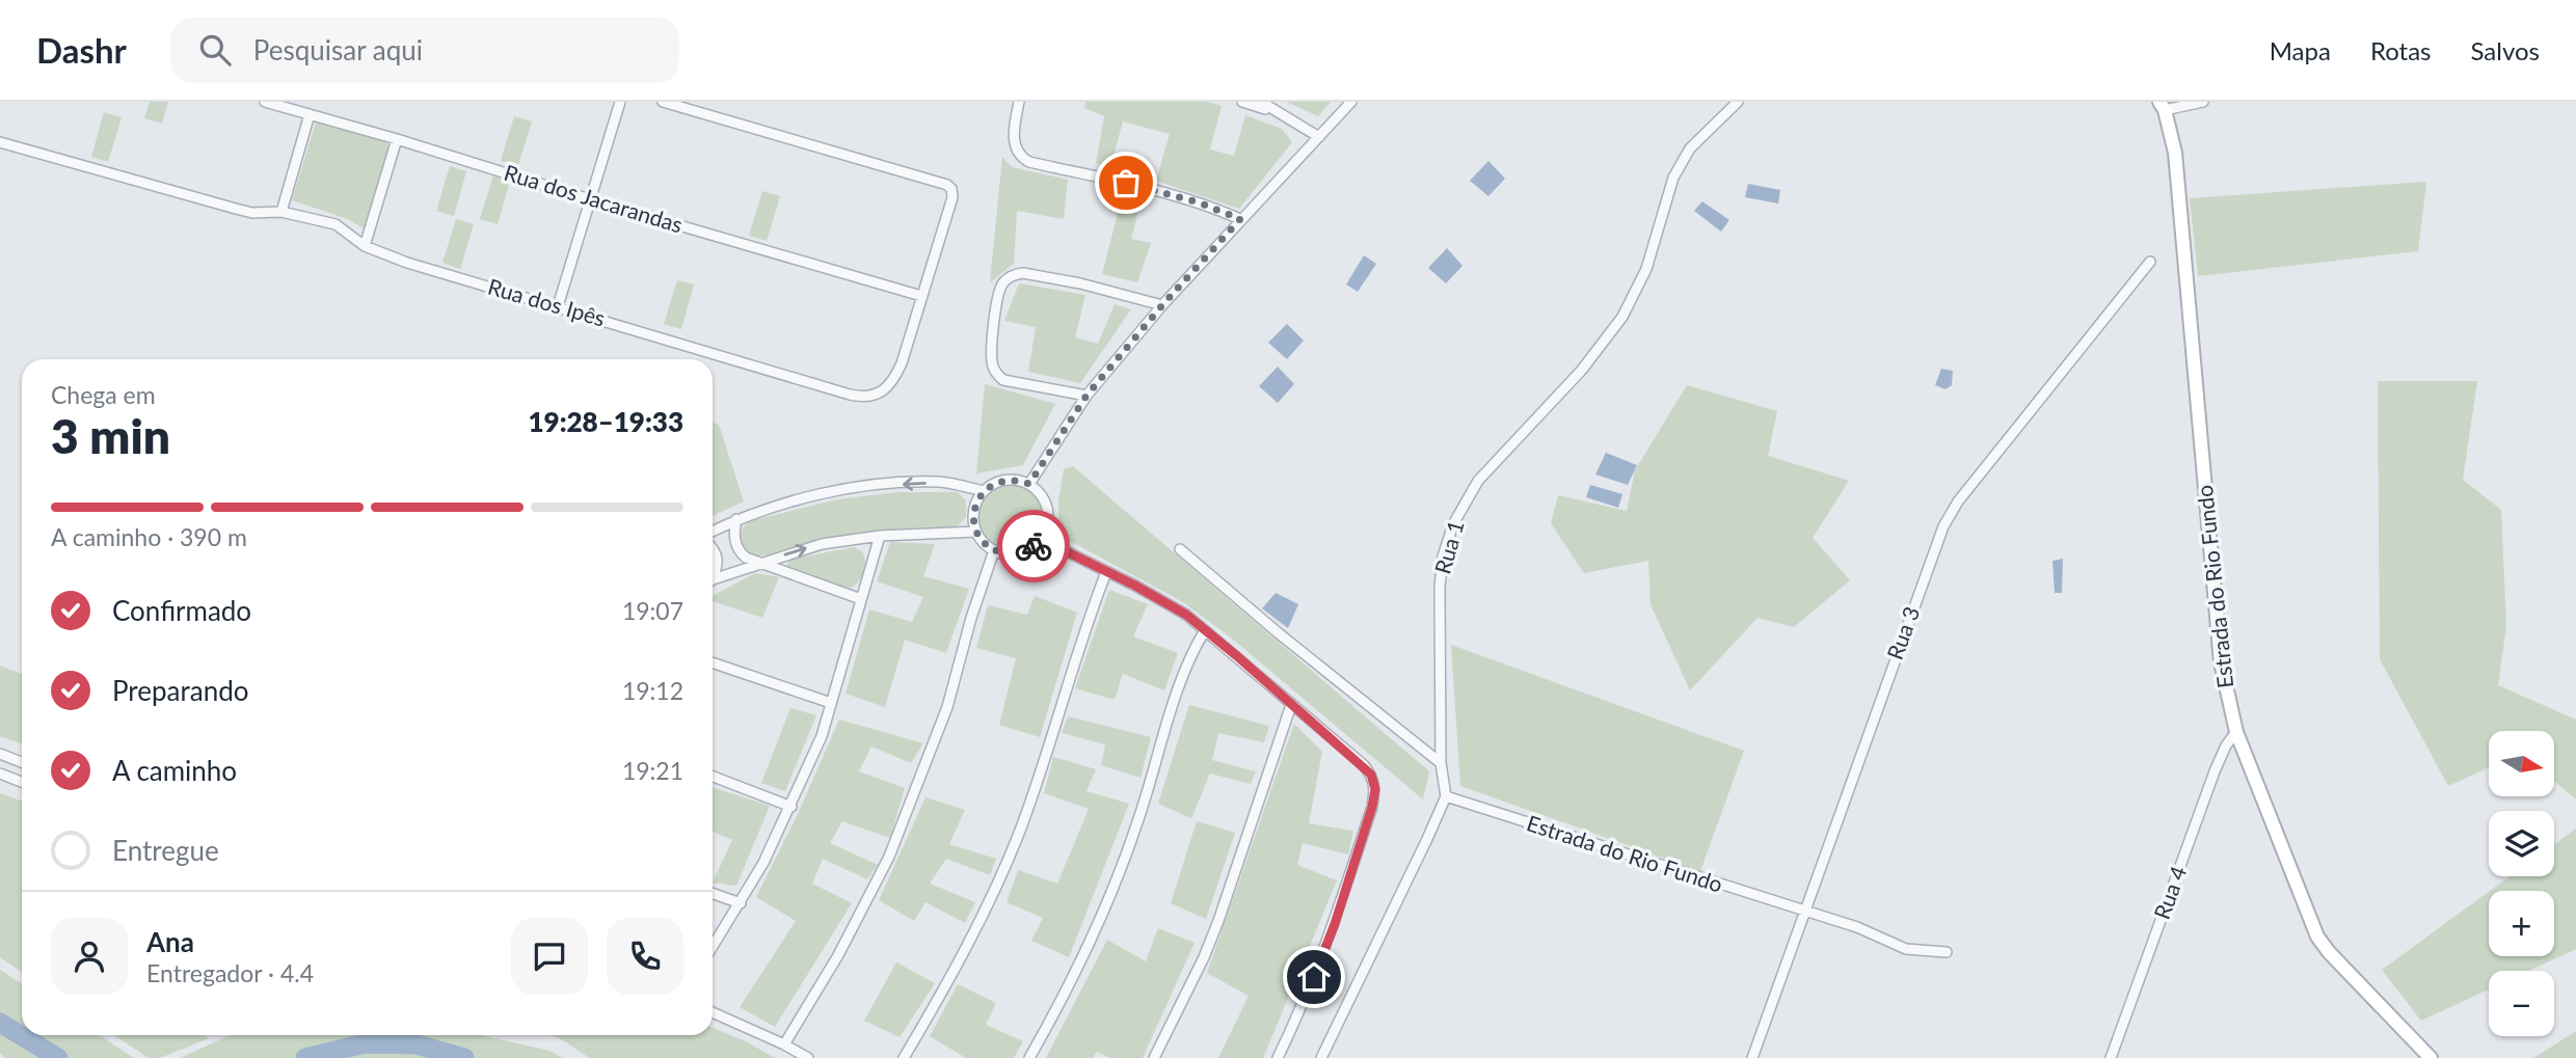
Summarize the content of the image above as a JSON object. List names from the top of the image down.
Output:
{
  "streets": {
    "street": [
      "Rua dos Jacarandas",
      "Rua dos Ipês",
      "Rua 1",
      "Estrada do Rio Fundo",
      "Rua 3",
      "Rua 4"
    ]
  },
  "crossings": [
    ["Rua dos Jacarandas", "Rua dos Ipês"],
    ["Rua 1", "Estrada do Rio Fundo"],
    ["Estrada do Rio Fundo", "Rua 3"],
    ["Estrada do Rio Fundo", "Rua 4"]
  ],
  "north": "right",
  "page": {
    "header": "Dashr",
    "search": "Pesquisar aqui",
    "nav": ["Mapa", "Rotas", "Salvos"],
    "heading": ["3 min", "Chega em", "19:28–19:33"],
    "panel": ["Ana", "Entregador · 4.4"],
    "bar": "A caminho · 390 m",
    "list": [
      ["Confirmado", "19:07"],
      ["Preparando", "19:12"],
      ["A caminho", "19:21"],
      "Entregue"
    ],
    "map_buttons": ["+", "−"]
  }
}
